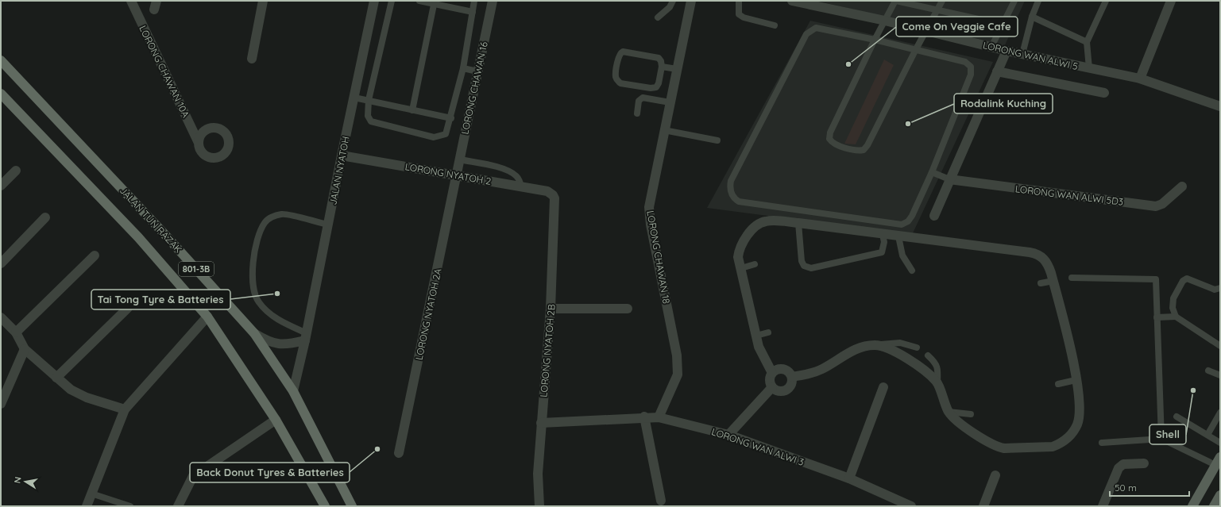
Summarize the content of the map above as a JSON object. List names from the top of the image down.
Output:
{
  "streets": {
    "highway": ["JALAN TUN RAZAK", "801-3B"],
    "street": [
      "LORONG WAN ALWI 5",
      "LORONG CHAWAN 10A",
      "LORONG CHAWAN 16",
      "JALAN NYATOH",
      "LORONG NYATOH 2",
      "LORONG WAN ALWI 5D3",
      "LORONG CHAWAN 18",
      "LORONG NYATOH 2A",
      "LORONG NYATOH 2B",
      "LORONG WAN ALWI 3"
    ]
  },
  "crossings": [
    ["LORONG CHAWAN 16", "LORONG NYATOH 2"],
    ["LORONG CHAWAN 16", "LORONG NYATOH 2A"],
    ["JALAN NYATOH", "LORONG NYATOH 2"],
    ["JALAN NYATOH", "JALAN TUN RAZAK"],
    ["LORONG NYATOH 2", "LORONG NYATOH 2A"],
    ["LORONG NYATOH 2", "LORONG NYATOH 2B"],
    ["LORONG CHAWAN 18", "LORONG WAN ALWI 3"],
    ["LORONG NYATOH 2B", "LORONG WAN ALWI 3"]
  ],
  "places": [
    "Come On Veggie Cafe",
    "Rodalink Kuching",
    "Tai Tong Tyre & Batteries",
    "Shell",
    "Back Donut Tyres & Batteries"
  ],
  "scale_bar": "50 m",
  "north": "left"
}
